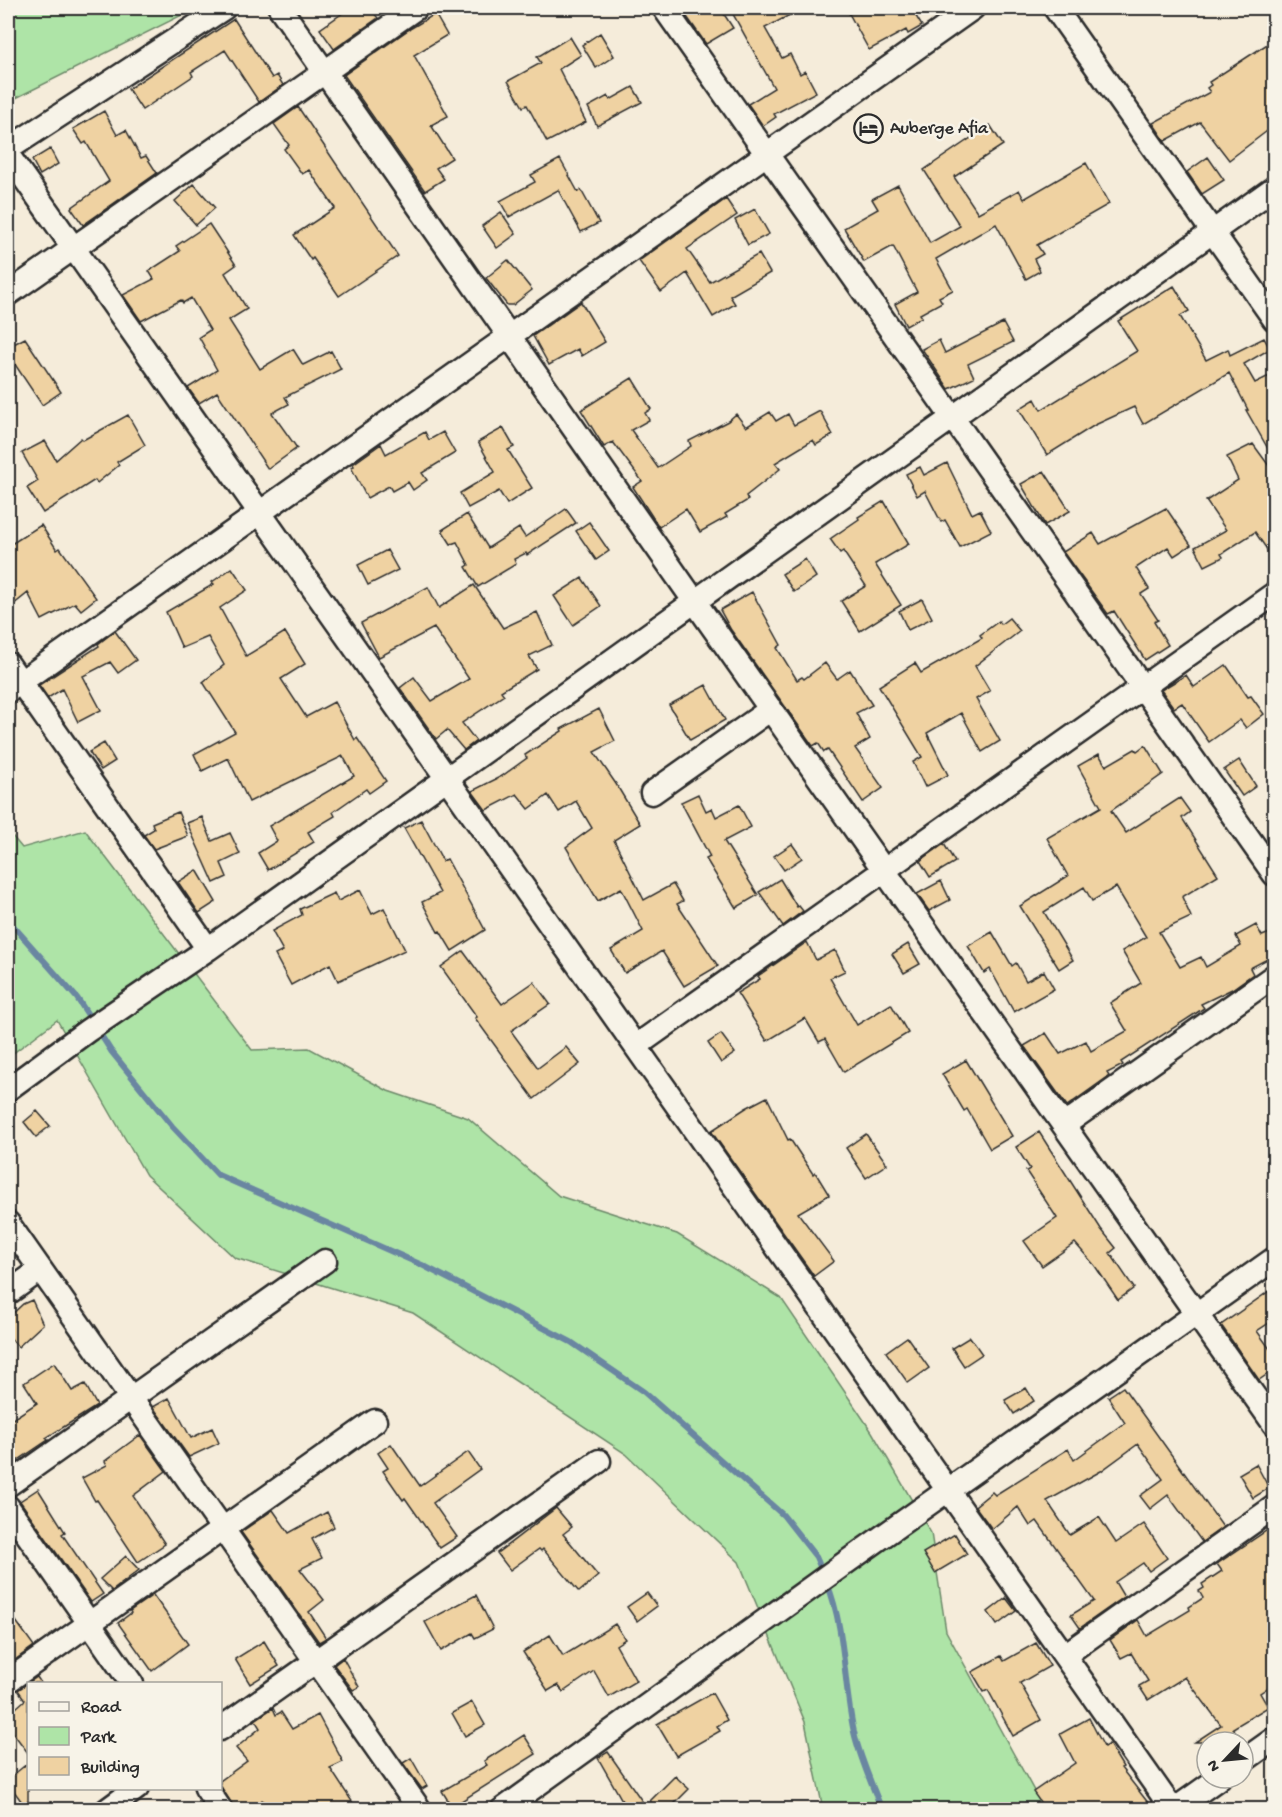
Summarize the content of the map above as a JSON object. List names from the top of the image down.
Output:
{
  "places": {
    "hotel": ["Auberge Afia"]
  },
  "legend": ["Road", "Park", "Building"],
  "north": "bottom left"
}
